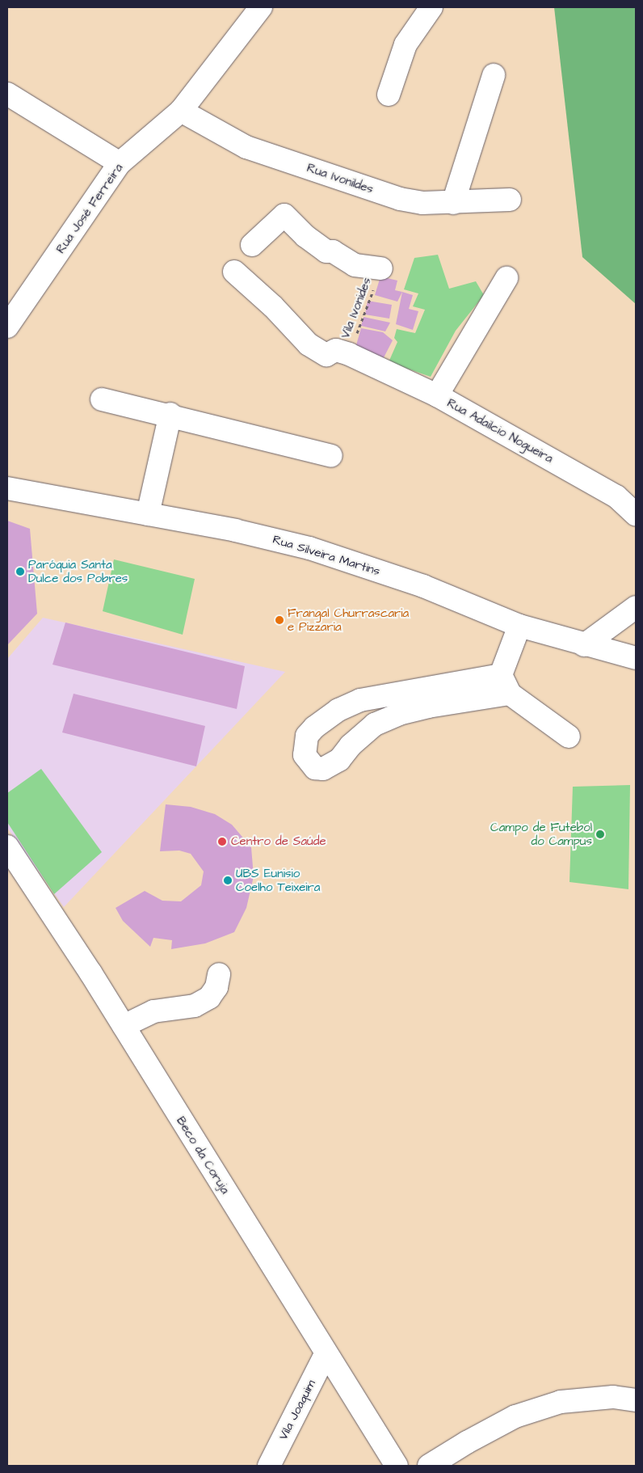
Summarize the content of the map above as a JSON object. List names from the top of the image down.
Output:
{
  "streets": {
    "street": [
      "Rua Ivonildes",
      "Rua José Ferreira",
      "Rua Adailcio Nogueira",
      "Rua Silveira Martins",
      "Beco da Coruja",
      "Vila Joaquim"
    ],
    "path": ["Vila Ivonides"]
  },
  "crossings": [
    ["Rua Ivonildes", "Rua José Ferreira"],
    ["Beco da Coruja", "Vila Joaquim"]
  ],
  "places": [
    "Paróquia Santa Dulce dos Pobres",
    "Frangal Churrascaria e Pizzaria",
    "Campo de Futebol do Campus",
    "Centro de Saúde",
    "UBS Eunisio Coelho Teixeira"
  ]
}
